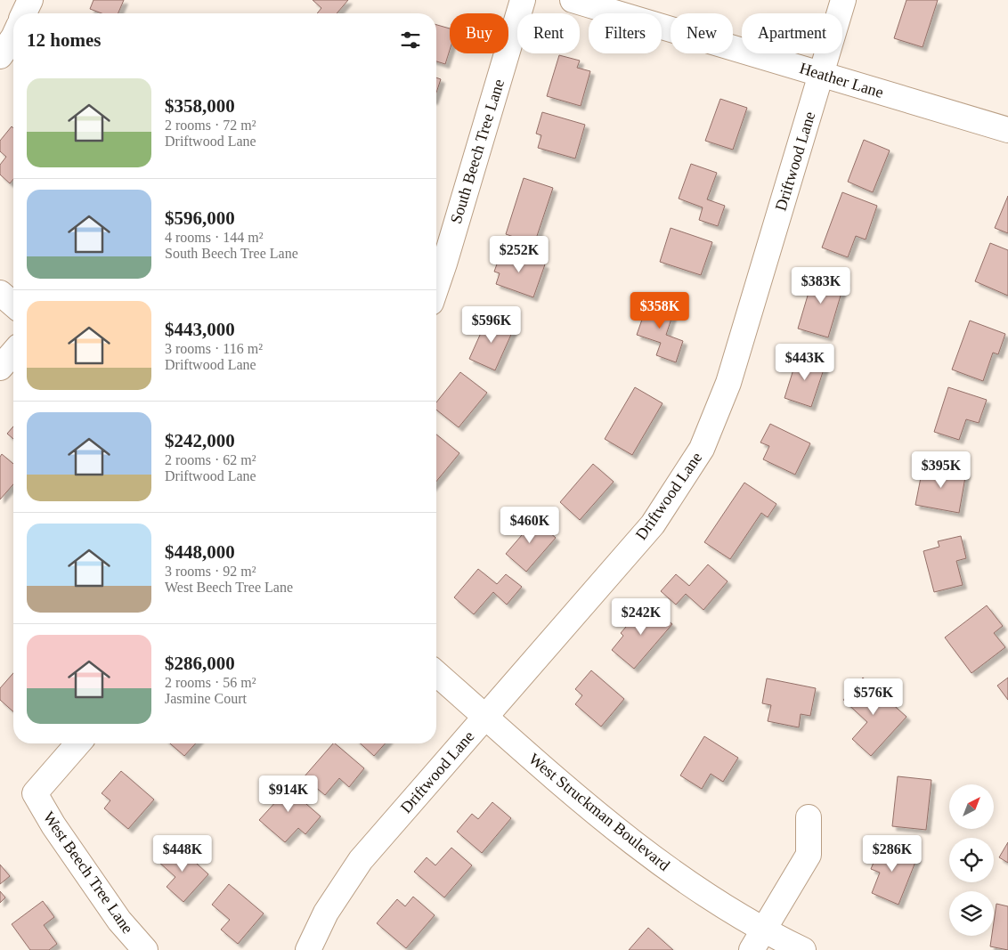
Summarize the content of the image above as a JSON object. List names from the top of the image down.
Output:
{
  "streets": {
    "street": [
      "Heather Lane",
      "South Beech Tree Lane",
      "Driftwood Lane",
      "West Struckman Boulevard",
      "West Beech Tree Lane"
    ]
  },
  "crossings": [
    ["Heather Lane", "Driftwood Lane"],
    ["Driftwood Lane", "West Struckman Boulevard"]
  ],
  "north": "top right",
  "page": {
    "chip": [
      "Buy",
      "Rent",
      "Filters",
      "New",
      "Apartment"
    ],
    "heading": "12 homes",
    "list": [
      {
        "name": "$358,000",
        "note": "2 rooms · 72 m² · Driftwood Lane"
      },
      {
        "name": "$596,000",
        "note": "4 rooms · 144 m² · South Beech Tree Lane"
      },
      {
        "name": "$443,000",
        "note": "3 rooms · 116 m² · Driftwood Lane"
      },
      {
        "name": "$242,000",
        "note": "2 rooms · 62 m² · Driftwood Lane"
      },
      {
        "name": "$448,000",
        "note": "3 rooms · 92 m² · West Beech Tree Lane"
      },
      {
        "name": "$286,000",
        "note": "2 rooms · 56 m² · Jasmine Court"
      }
    ],
    "price": [
      "$252K",
      "$383K",
      "$358K",
      "$596K",
      "$443K",
      "$395K",
      "$460K",
      "$242K",
      "$576K",
      "$914K",
      "$448K",
      "$286K"
    ]
  }
}
